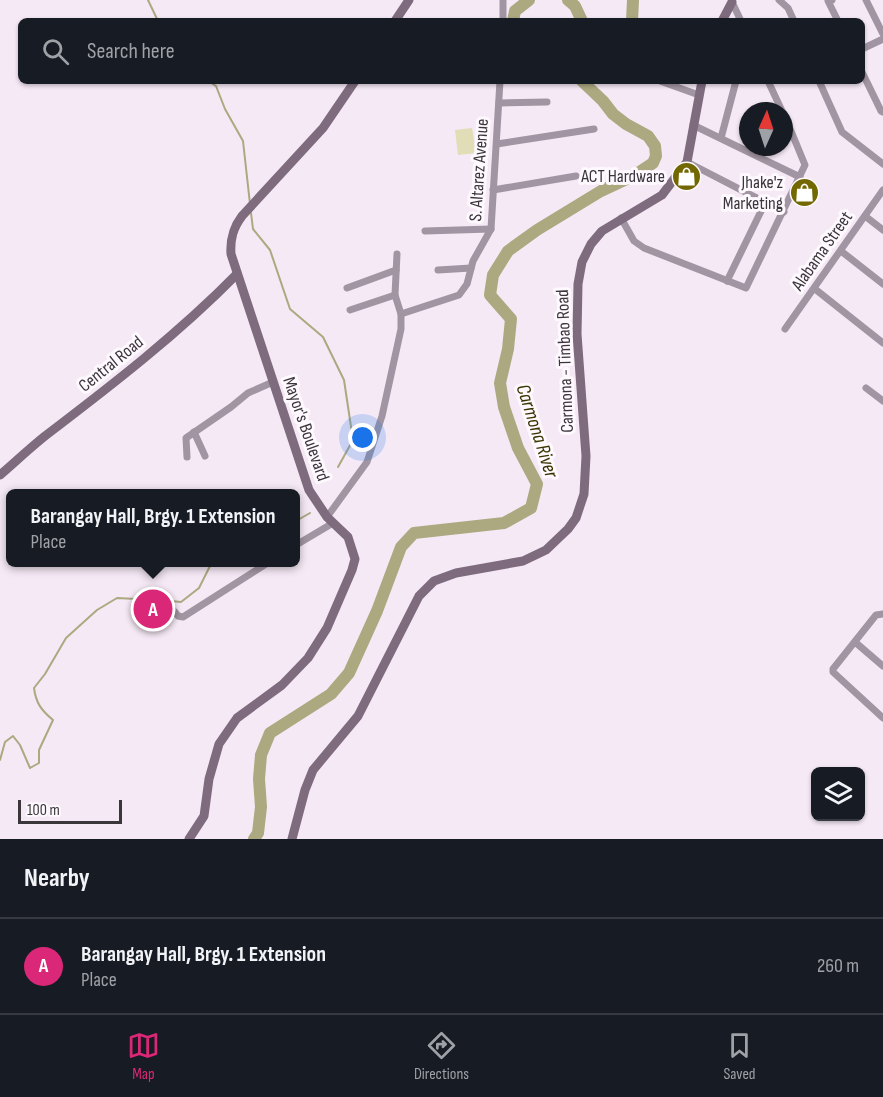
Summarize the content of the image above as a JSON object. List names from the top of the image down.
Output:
{
  "streets": {
    "main road": ["Carmona - Timbao Road", "Central Road", "Mayor's Boulevard"],
    "street": ["S. Altarez Avenue", "Alabama Street"]
  },
  "crossings": [
    ["Central Road", "Mayor's Boulevard"]
  ],
  "water": ["Carmona River"],
  "places": {
    "shop": ["ACT Hardware", "Jhake'z Marketing"]
  },
  "scale_bar": "100 m",
  "north": "top",
  "page": {
    "search": "Search here",
    "popup": ["Barangay Hall, Brgy. 1 Extension", "Place"],
    "pins": "A",
    "scale": "100 m",
    "heading": "Nearby",
    "list": [
      {
        "mark": "A",
        "name": "Barangay Hall, Brgy. 1 Extension",
        "note": "Place",
        "value": "260 m"
      }
    ],
    "nav": ["Map", "Directions", "Saved"]
  }
}
